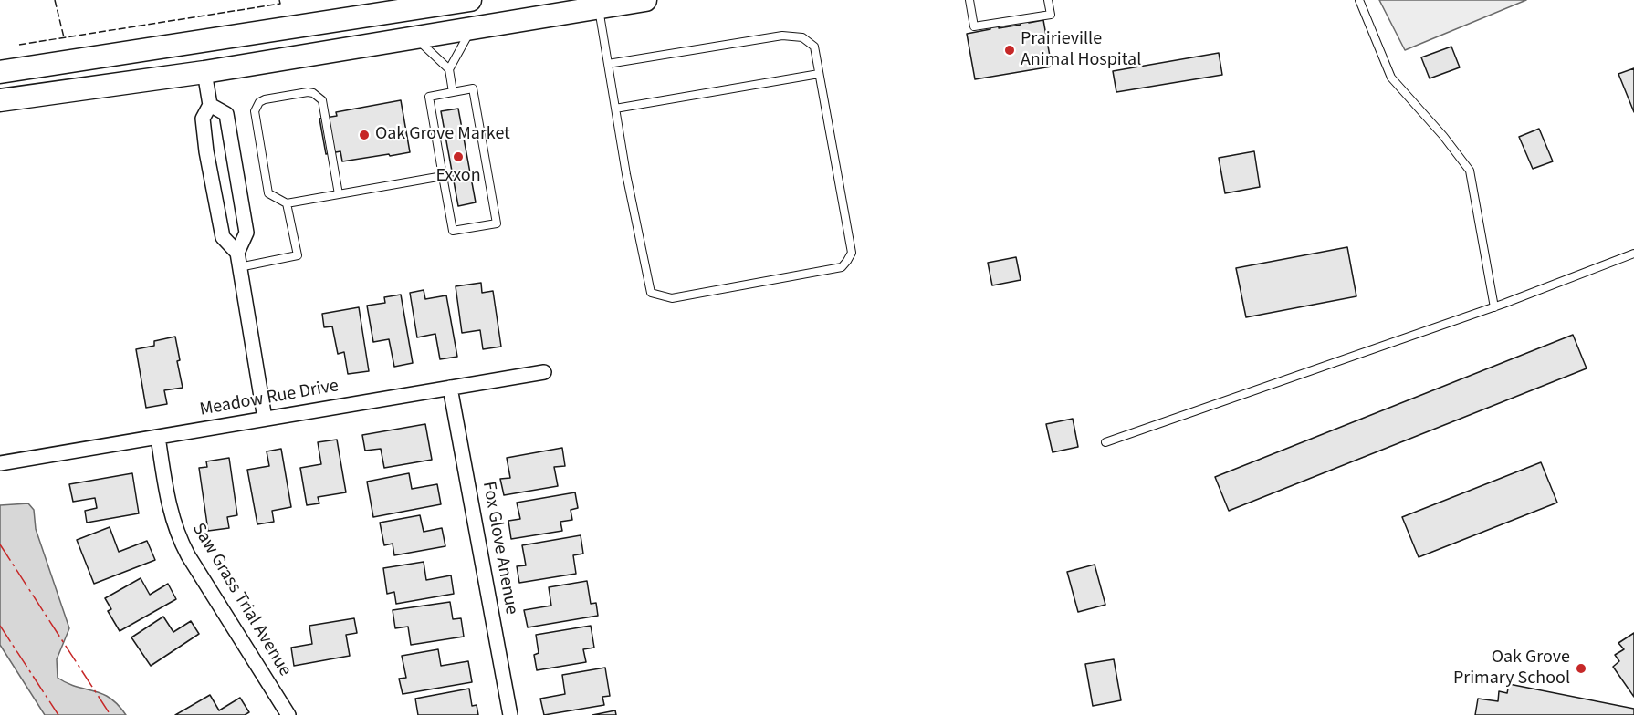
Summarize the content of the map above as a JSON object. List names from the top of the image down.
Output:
{
  "streets": {
    "street": ["Meadow Rue Drive", "Fox Glove Anenue", "Saw Grass Trial Avenue"]
  },
  "crossings": [
    ["Meadow Rue Drive", "Fox Glove Anenue"],
    ["Meadow Rue Drive", "Saw Grass Trial Avenue"]
  ],
  "places": [
    "Prairieville Animal Hospital",
    "Oak Grove Market",
    "Exxon",
    "Oak Grove Primary School"
  ]
}
